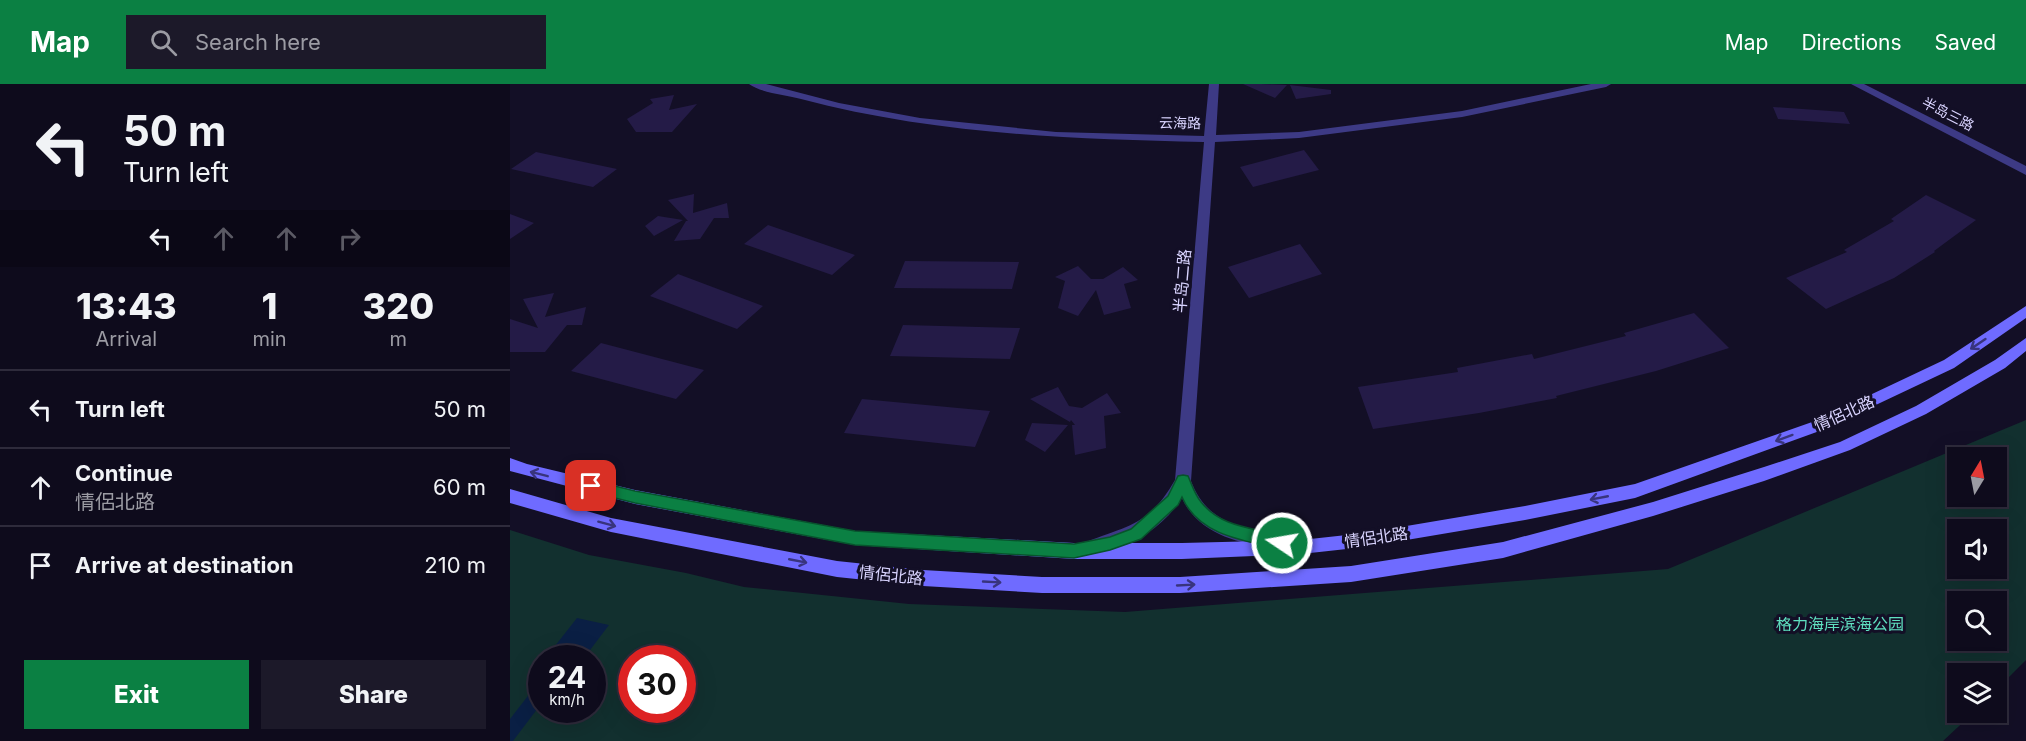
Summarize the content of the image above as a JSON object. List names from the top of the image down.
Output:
{
  "streets": {
    "main road": ["情侶北路"],
    "street": ["半岛三路", "云海路", "半岛二路"]
  },
  "crossings": [
    ["云海路", "半岛二路"]
  ],
  "parks": ["格力海岸滨海公园"],
  "north": "top",
  "page": {
    "header": "Map",
    "search": "Search here",
    "nav": ["Map", "Directions", "Saved"],
    "turn": ["50 m", "Turn left"],
    "eta": [
      "13:43",
      "Arrival",
      "1",
      "min",
      "320",
      "m"
    ],
    "list": [
      {
        "name": "Turn left",
        "value": "50 m"
      },
      {
        "name": "Continue",
        "note": "情侶北路",
        "value": "60 m"
      },
      {
        "name": "Arrive at destination",
        "value": "210 m"
      }
    ],
    "speed": "24 km/h",
    "limit": "30",
    "buttons": ["Exit", "Share"]
  }
}
